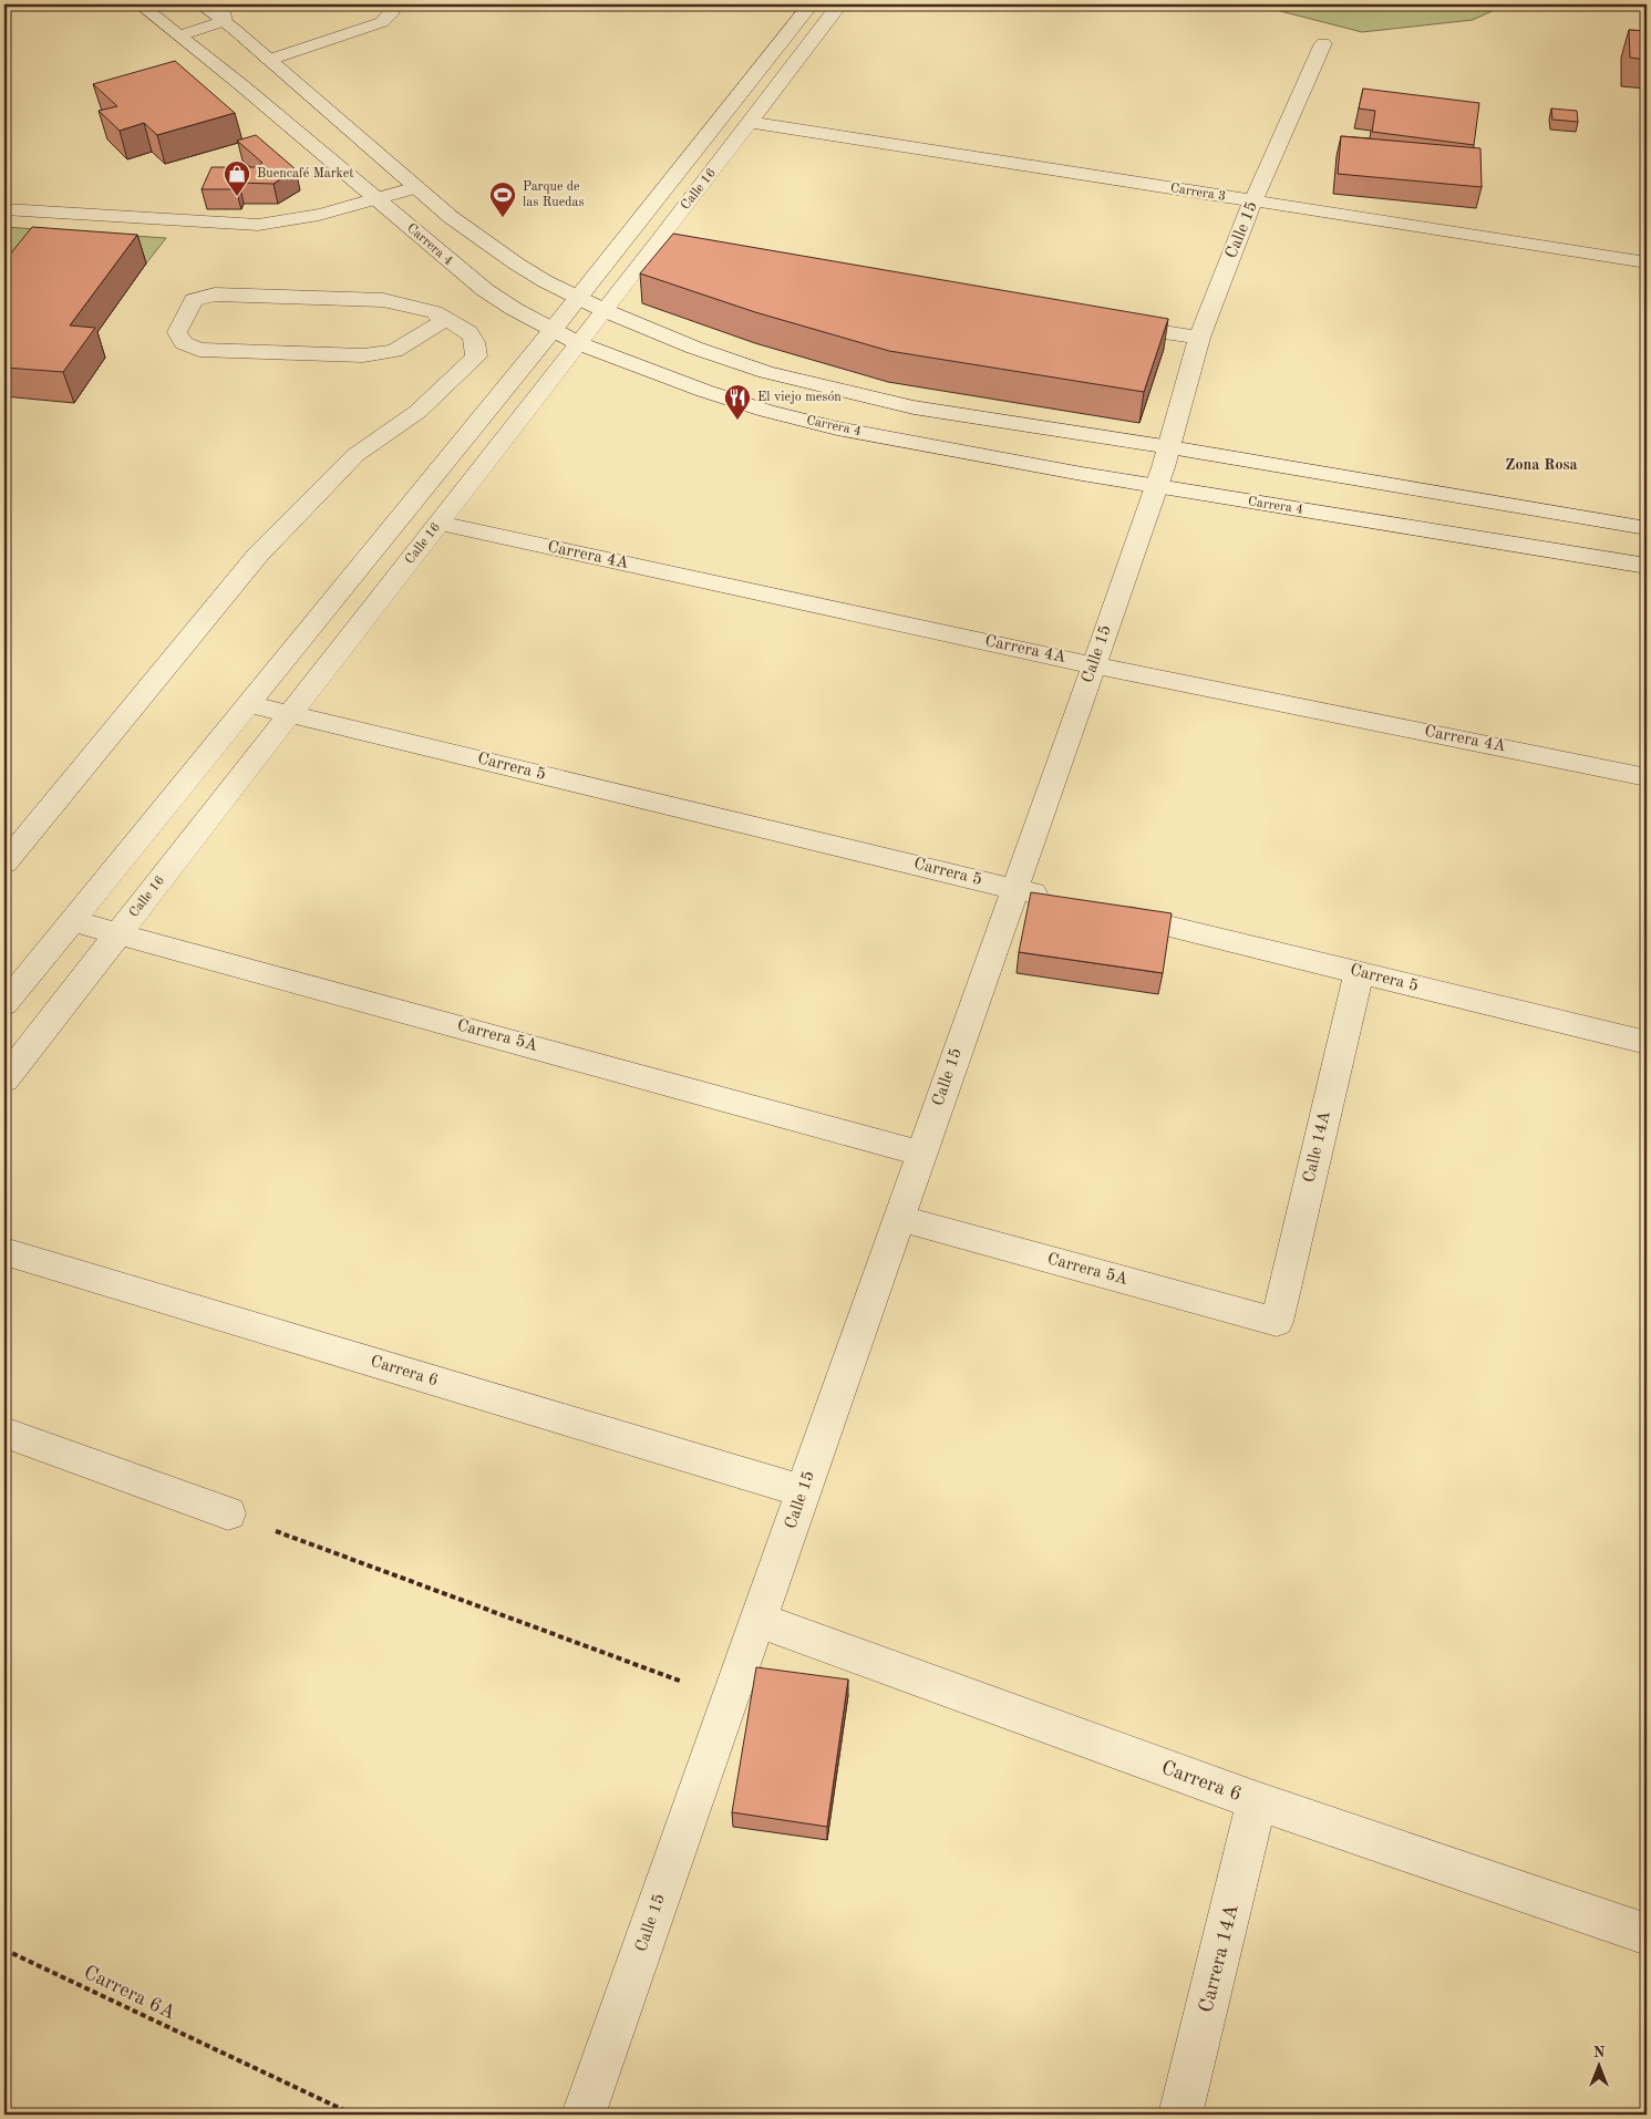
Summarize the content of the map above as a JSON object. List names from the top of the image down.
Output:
{
  "streets": {
    "street": [
      "Calle 16",
      "Carrera 3",
      "Calle 15",
      "Carrera 4",
      "Carrera 4A",
      "Carrera 5",
      "Carrera 5A",
      "Calle 14A",
      "Carrera 6",
      "Carrera 14A"
    ],
    "path": ["Carrera 6A"]
  },
  "crossings": [
    ["Calle 16", "Carrera 3"],
    ["Calle 16", "Carrera 4"],
    ["Calle 16", "Carrera 4A"],
    ["Calle 16", "Carrera 5"],
    ["Calle 16", "Carrera 5A"],
    ["Carrera 3", "Calle 15"],
    ["Calle 15", "Carrera 4"],
    ["Calle 15", "Carrera 4A"],
    ["Calle 15", "Carrera 5"],
    ["Calle 15", "Carrera 5A"],
    ["Calle 15", "Carrera 6"],
    ["Carrera 5", "Calle 14A"],
    ["Carrera 5A", "Calle 14A"],
    ["Carrera 6", "Carrera 14A"]
  ],
  "districts": ["Zona Rosa"],
  "places": {
    "shop": ["Buencafé Market"],
    "sports": ["Parque de las Ruedas"],
    "restaurant": ["El viejo mesón"]
  },
  "north": "top"
}
